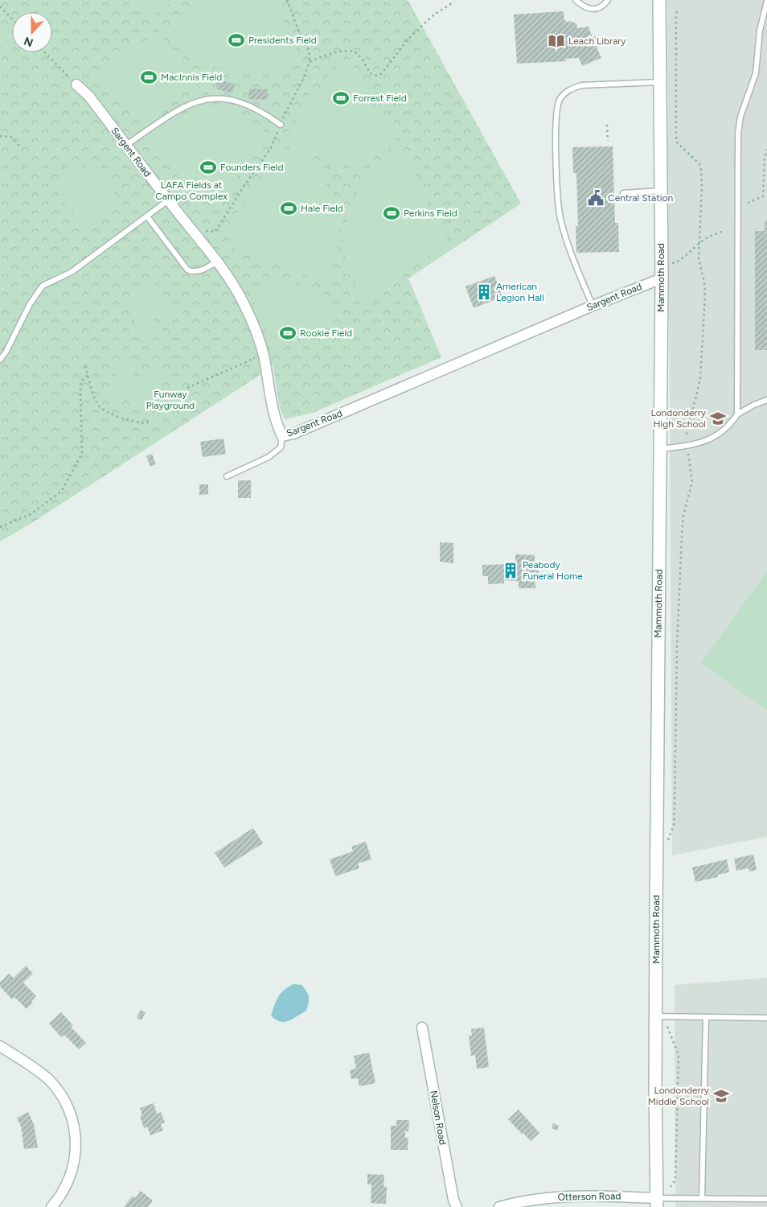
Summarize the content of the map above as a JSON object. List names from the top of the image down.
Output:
{
  "streets": {
    "main road": ["Mammoth Road"],
    "street": ["Sargent Road", "Nelson Road", "Otterson Road"]
  },
  "crossings": [
    ["Sargent Road", "Mammoth Road"],
    ["Mammoth Road", "Otterson Road"]
  ],
  "parks": ["LAFA Fields at Campo Complex", "Funway Playground"],
  "places": {
    "sports": [
      "Presidents Field",
      "MacInnis Field",
      "Forrest Field",
      "Founders Field",
      "Hale Field",
      "Perkins Field",
      "Rookie Field"
    ],
    "library": ["Leach Library"],
    "public building": ["Central Station"],
    "building": ["American Legion Hall", "Peabody Funeral Home"],
    "school or university": ["Londonderry High School", "Londonderry Middle School"]
  },
  "north": "bottom"
}
